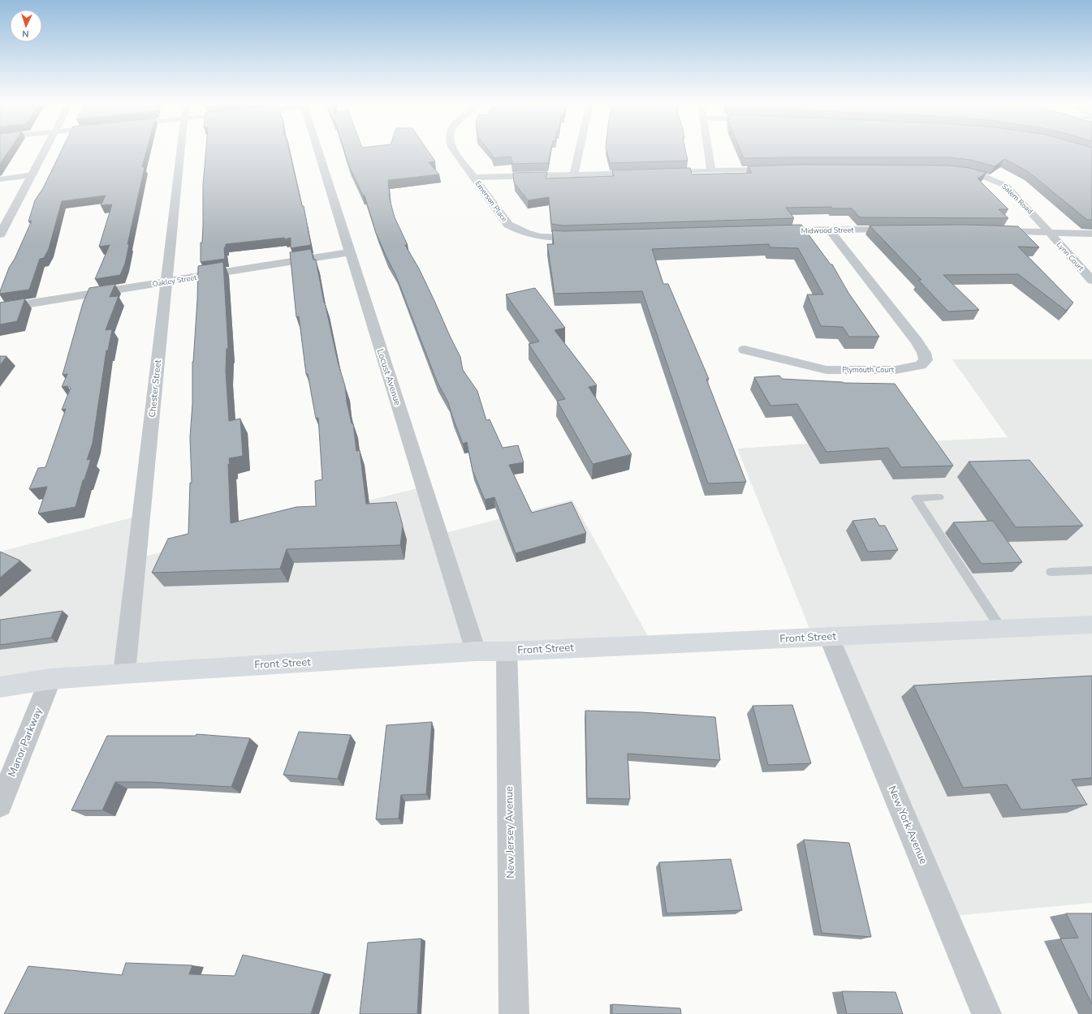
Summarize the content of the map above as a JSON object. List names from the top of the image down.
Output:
{
  "streets": {
    "main road": ["Front Street"],
    "street": [
      "Salem Road",
      "Emerson Place",
      "Midwood Street",
      "Lynn Court",
      "Oakley Street",
      "Plymouth Court",
      "Locust Avenue",
      "Chester Street",
      "Manor Parkway",
      "New York Avenue",
      "New Jersey Avenue"
    ]
  },
  "crossings": [
    ["Salem Road", "Lynn Court"],
    ["Midwood Street", "Plymouth Court"],
    ["Oakley Street", "Locust Avenue"],
    ["Oakley Street", "Chester Street"],
    ["Locust Avenue", "Front Street"],
    ["Chester Street", "Front Street"],
    ["Front Street", "Manor Parkway"],
    ["Front Street", "New York Avenue"],
    ["Front Street", "New Jersey Avenue"]
  ],
  "north": "bottom"
}
